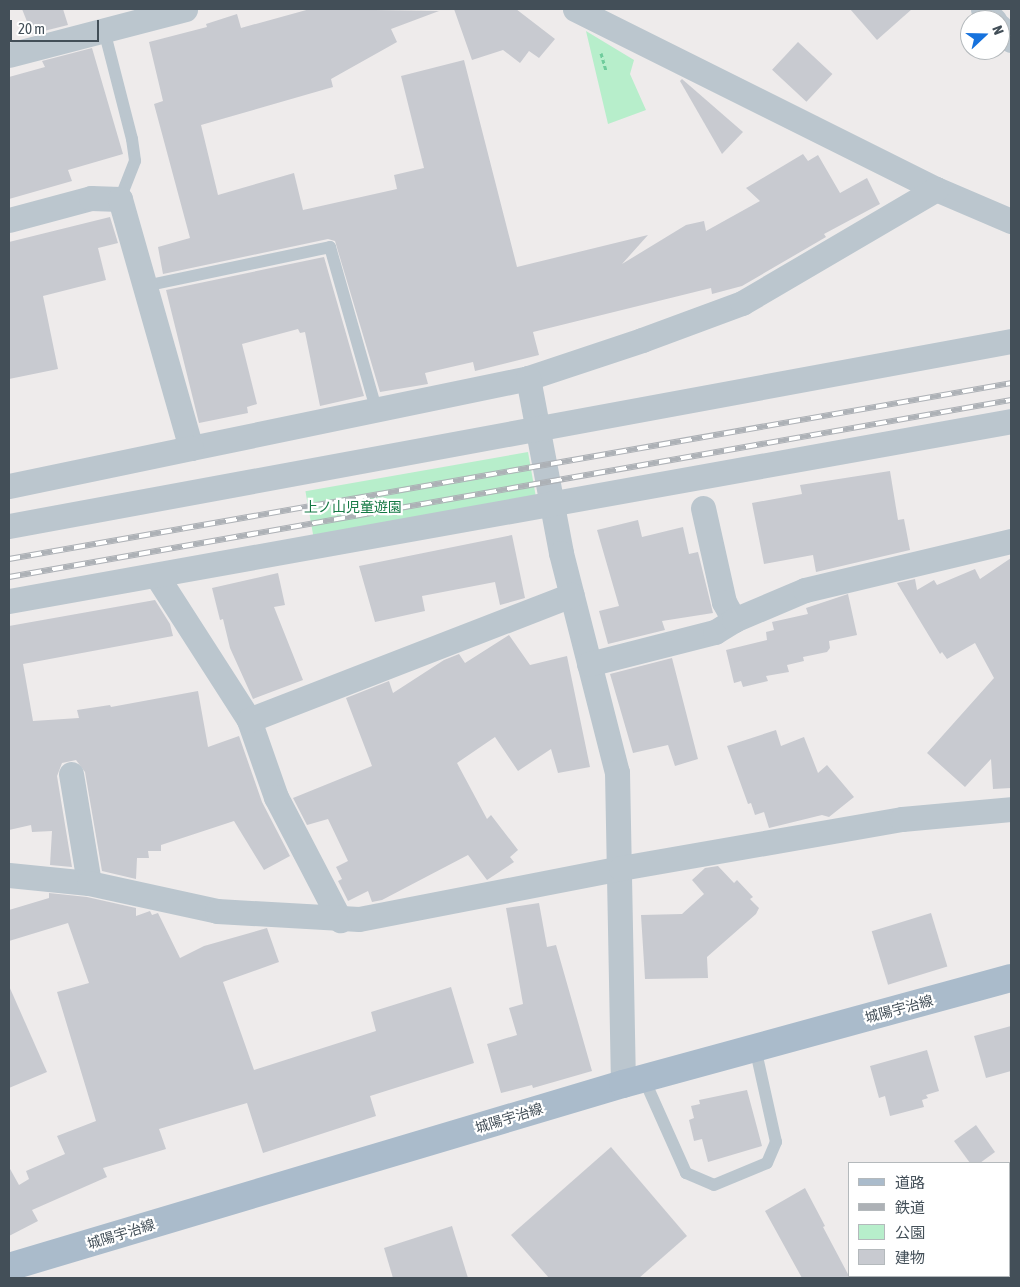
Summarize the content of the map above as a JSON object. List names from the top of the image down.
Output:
{
  "streets": {
    "main road": ["城陽宇治線"]
  },
  "parks": ["上ノ山児童遊園"],
  "legend": [
    "道路",
    "鉄道",
    "公園",
    "建物"
  ],
  "scale_bar": "20 m",
  "north": "right"
}
